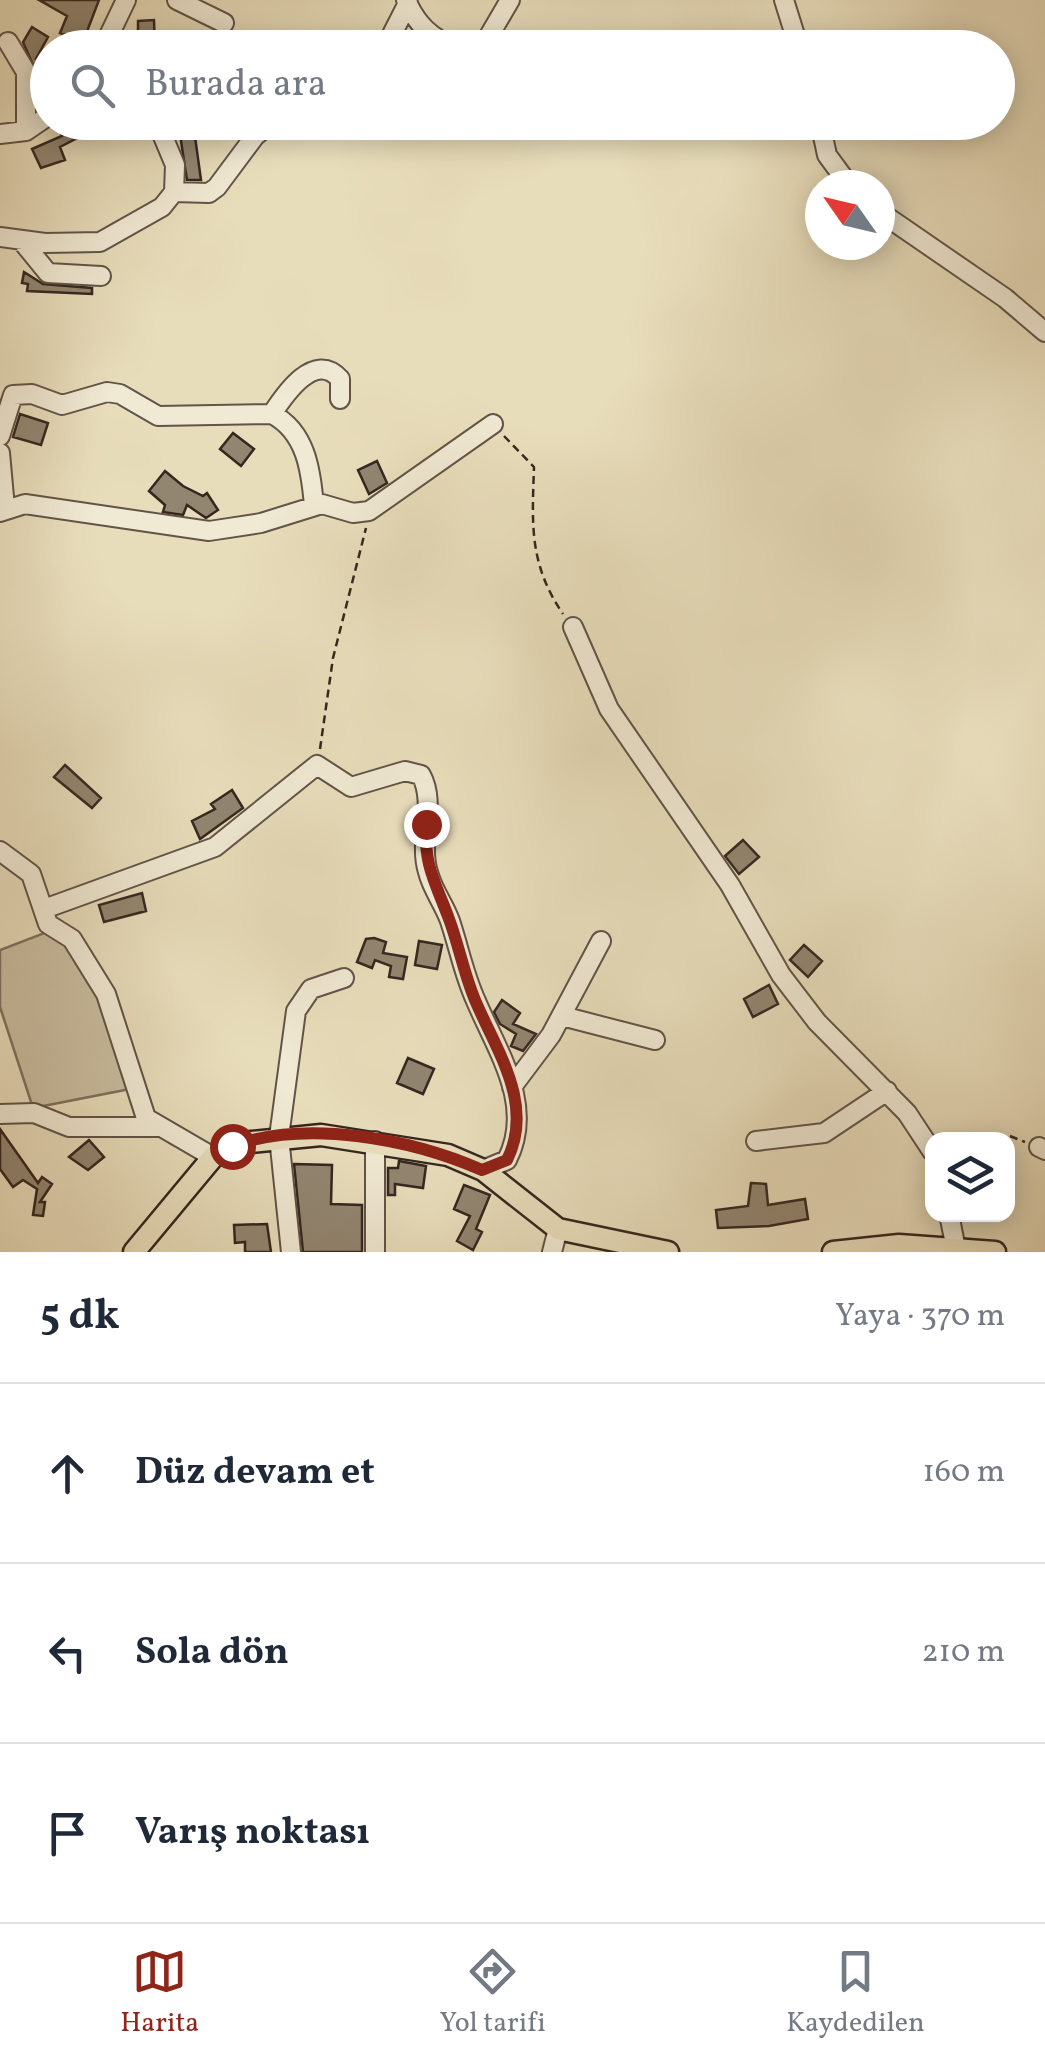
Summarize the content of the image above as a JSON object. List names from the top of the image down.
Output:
{
  "north": "top left",
  "page": {
    "search": "Burada ara",
    "heading": ["5 dk", "Yaya · 370 m"],
    "list": [
      ["Düz devam et", "160 m"],
      ["Sola dön", "210 m"],
      "Varış noktası"
    ],
    "nav": ["Harita", "Yol tarifi", "Kaydedilen"]
  }
}
